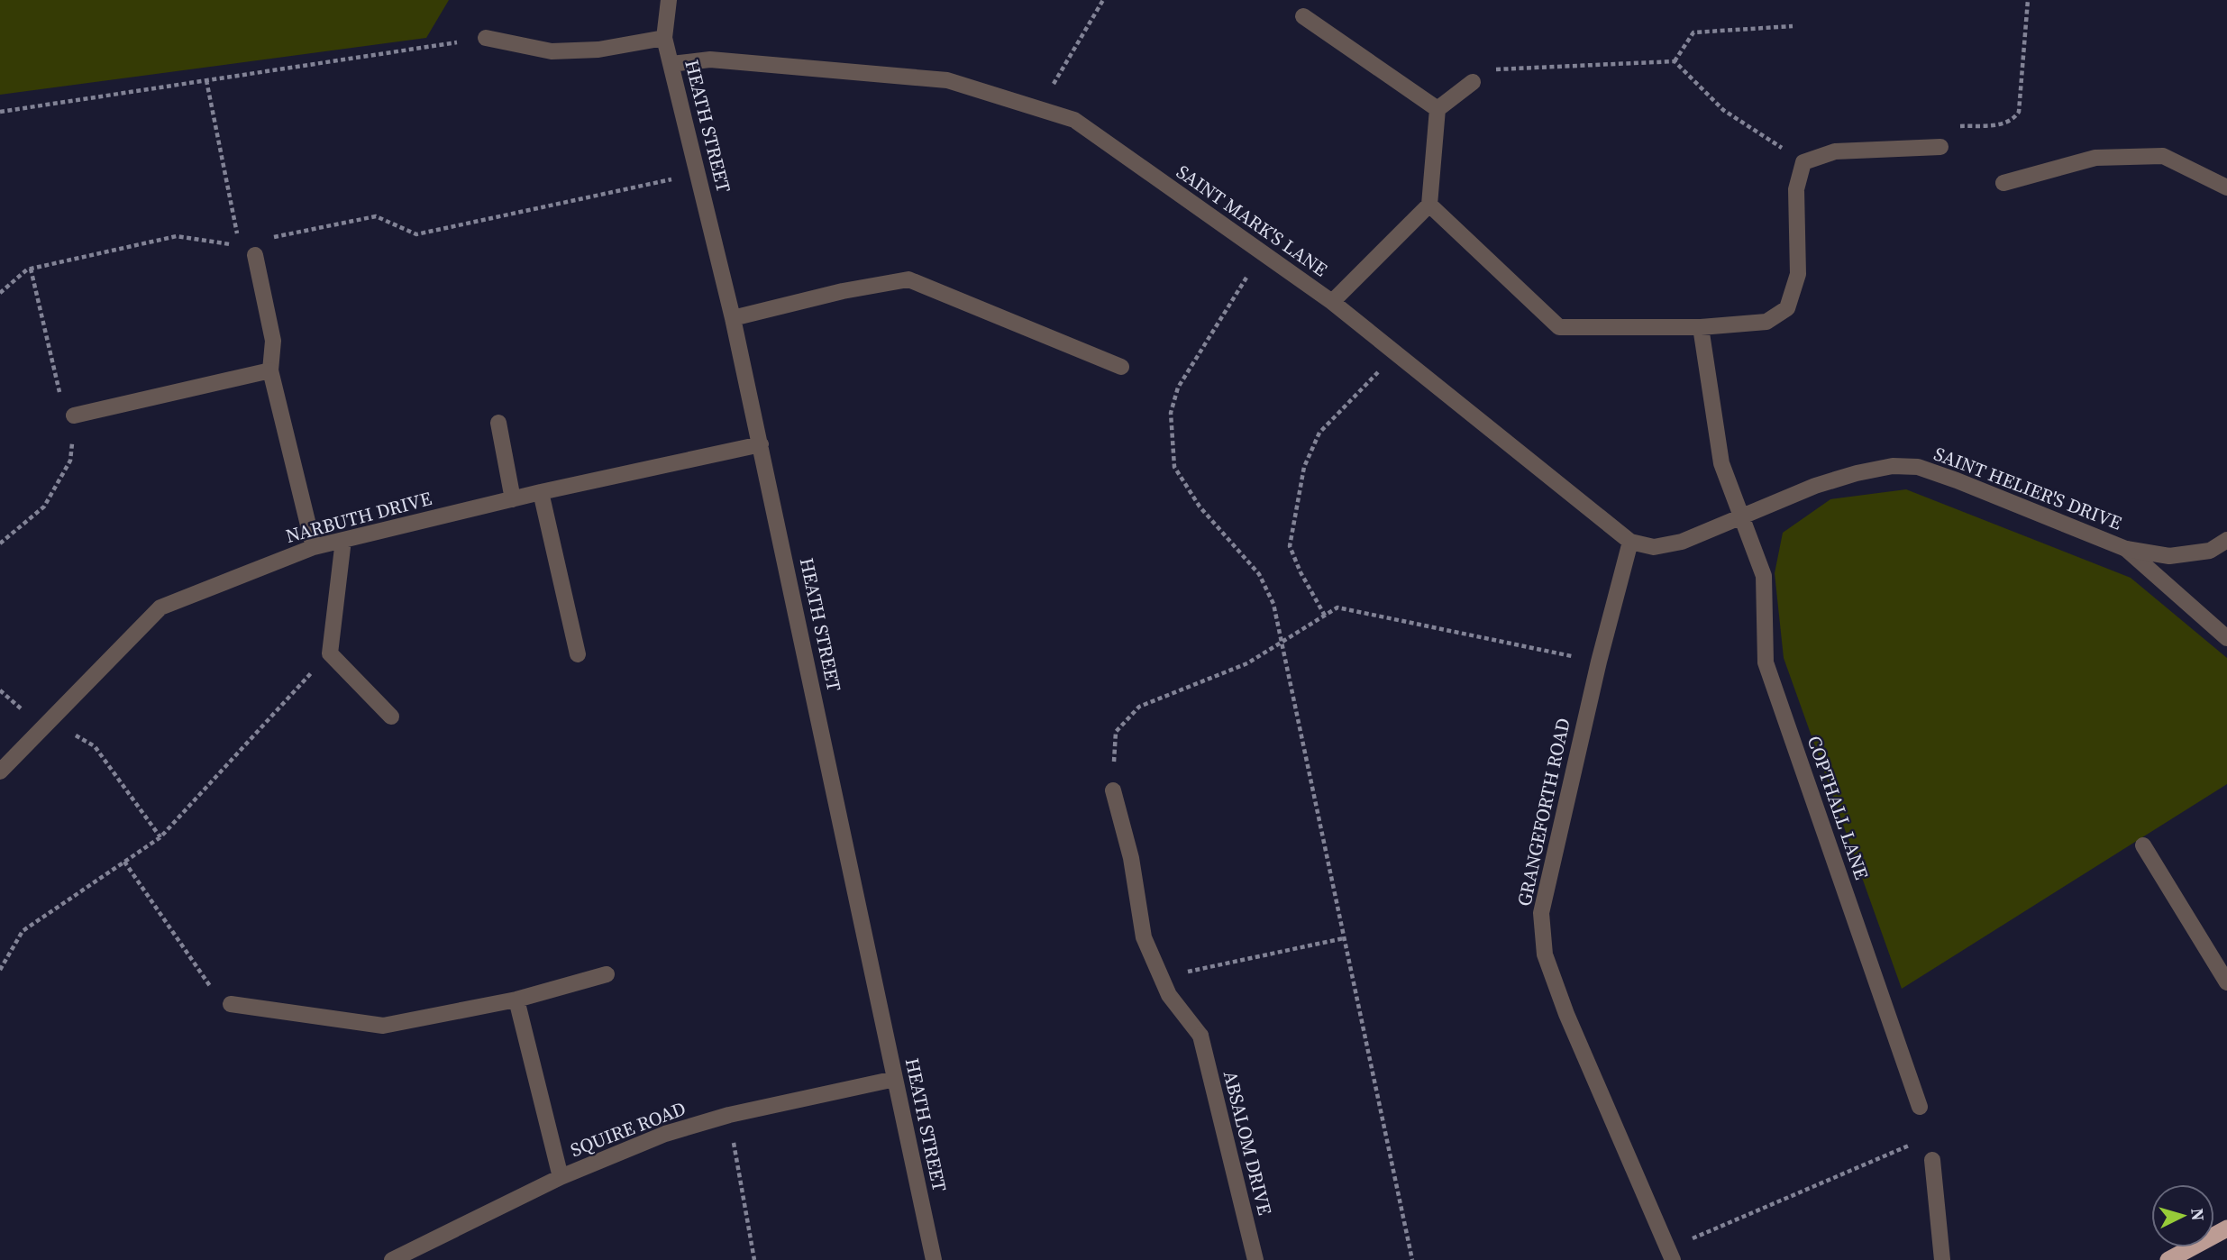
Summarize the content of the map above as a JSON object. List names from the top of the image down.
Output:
{
  "streets": {
    "street": [
      "HEATH STREET",
      "SAINT MARK'S LANE",
      "SAINT HELIER'S DRIVE",
      "NARBUTH DRIVE",
      "COPTHALL LANE",
      "GRANGEFORTH ROAD",
      "SQUIRE ROAD",
      "ABSALOM DRIVE"
    ]
  },
  "crossings": [
    ["HEATH STREET", "SAINT MARK'S LANE"],
    ["HEATH STREET", "NARBUTH DRIVE"],
    ["HEATH STREET", "SQUIRE ROAD"],
    ["SAINT MARK'S LANE", "GRANGEFORTH ROAD"],
    ["SAINT HELIER'S DRIVE", "COPTHALL LANE"]
  ],
  "north": "right"
}
